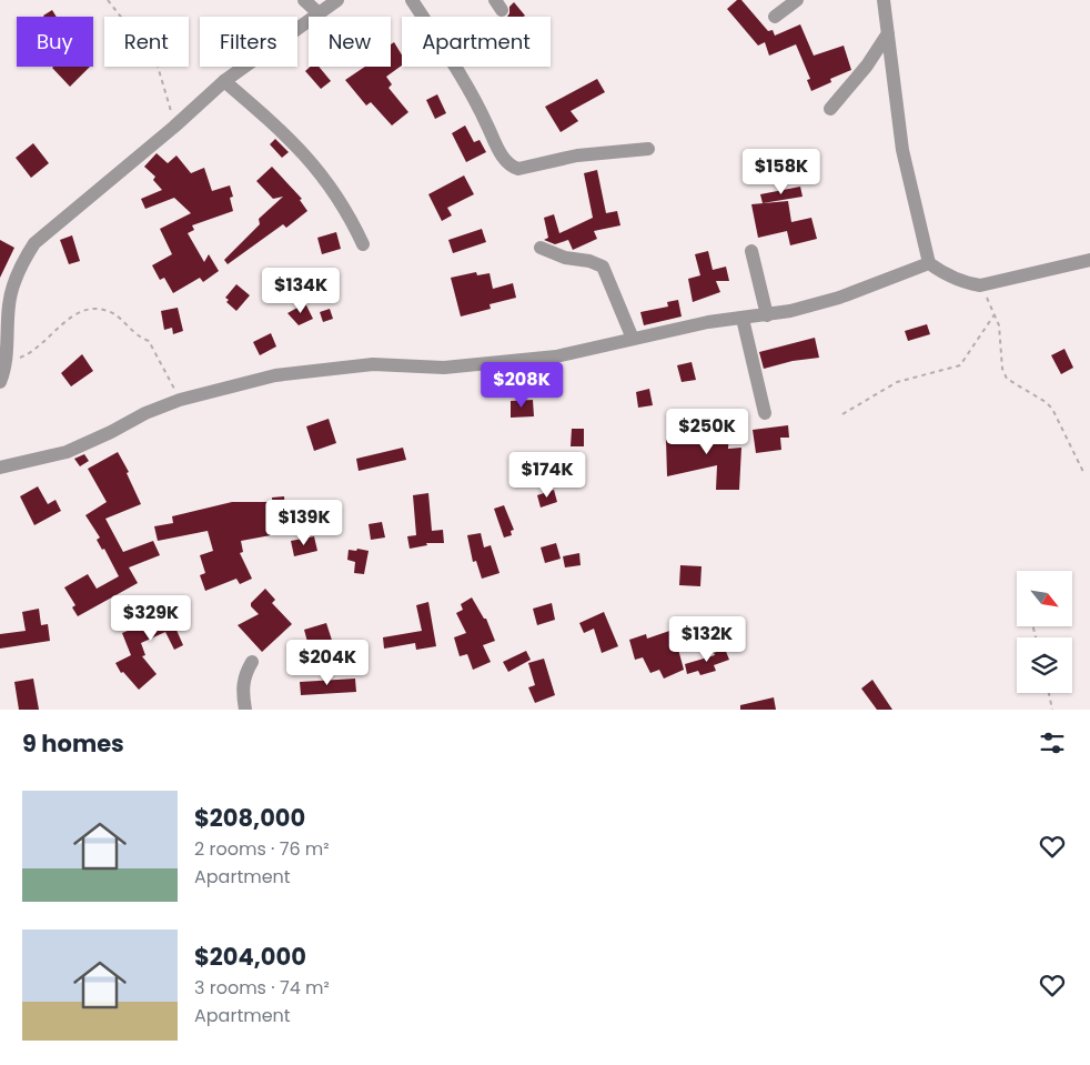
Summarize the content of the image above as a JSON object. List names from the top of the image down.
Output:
{
  "north": "bottom right",
  "page": {
    "chip": [
      "Buy",
      "Rent",
      "Filters",
      "New",
      "Apartment"
    ],
    "price": [
      "$158K",
      "$134K",
      "$208K",
      "$250K",
      "$174K",
      "$139K",
      "$329K",
      "$132K",
      "$204K"
    ],
    "heading": "9 homes",
    "list": [
      {
        "name": "$208,000",
        "note": "2 rooms · 76 m² · Apartment"
      },
      {
        "name": "$204,000",
        "note": "3 rooms · 74 m² · Apartment"
      }
    ]
  }
}
